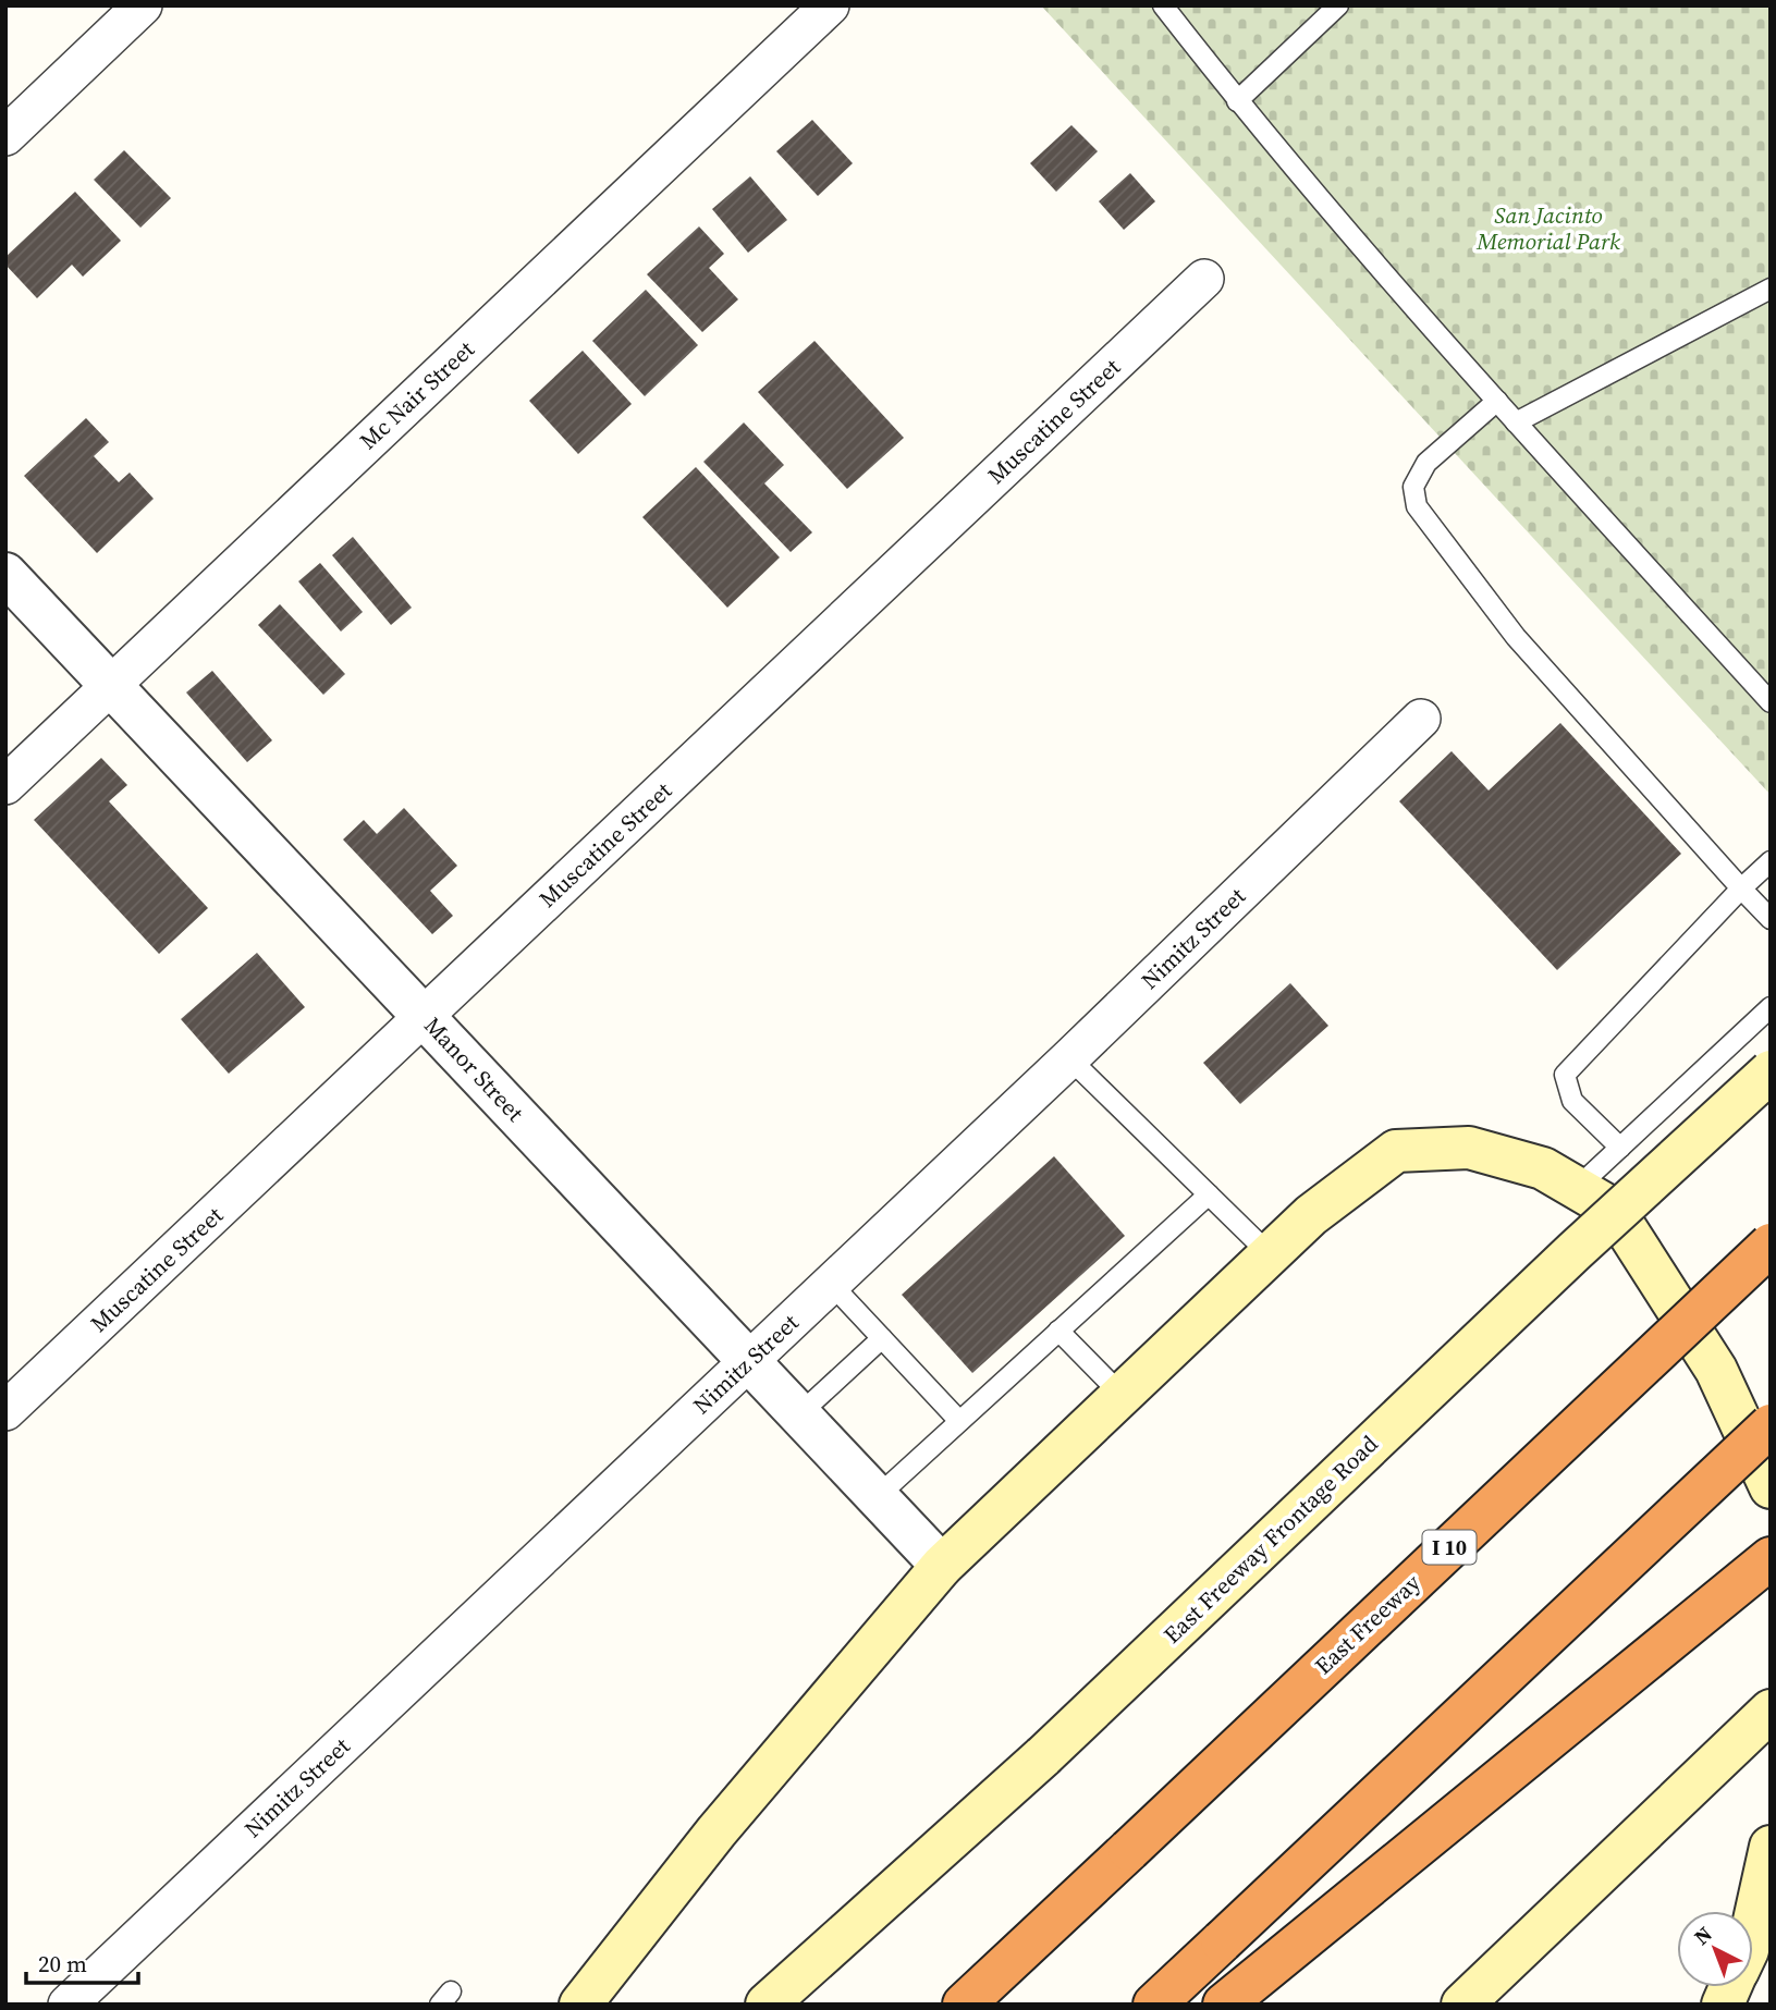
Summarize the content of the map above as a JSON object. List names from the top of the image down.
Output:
{
  "streets": {
    "highway": ["I 10", "East Freeway"],
    "main road": ["East Freeway Frontage Road"],
    "street": [
      "Mc Nair Street",
      "Muscatine Street",
      "Nimitz Street",
      "Manor Street"
    ]
  },
  "crossings": [
    ["Mc Nair Street", "Manor Street"],
    ["Muscatine Street", "Manor Street"],
    ["Nimitz Street", "Manor Street"]
  ],
  "parks": ["San Jacinto Memorial Park"],
  "scale_bar": "20 m",
  "north": "top left"
}
